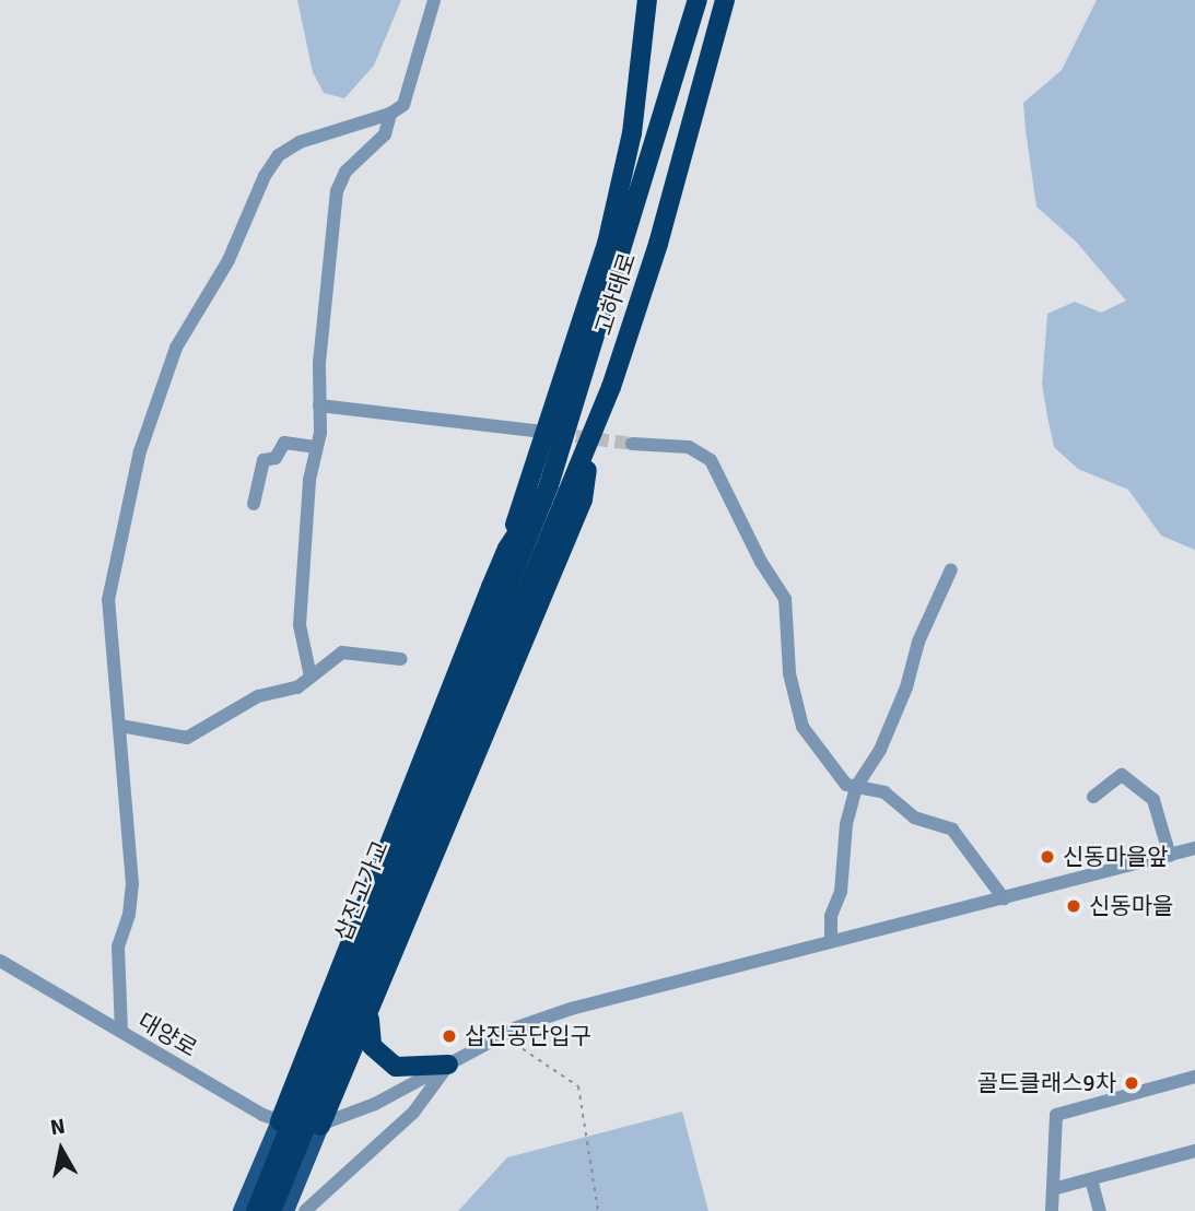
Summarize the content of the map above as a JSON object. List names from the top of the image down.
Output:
{
  "streets": {
    "highway": ["고하대로", "삽진고가교"],
    "street": ["대양로"]
  },
  "crossings": [
    ["고하대로", "삽진고가교"]
  ],
  "places": [
    "신동마을앞",
    "신동마을",
    "삽진공단입구",
    "골드클래스9차"
  ],
  "north": "top"
}
